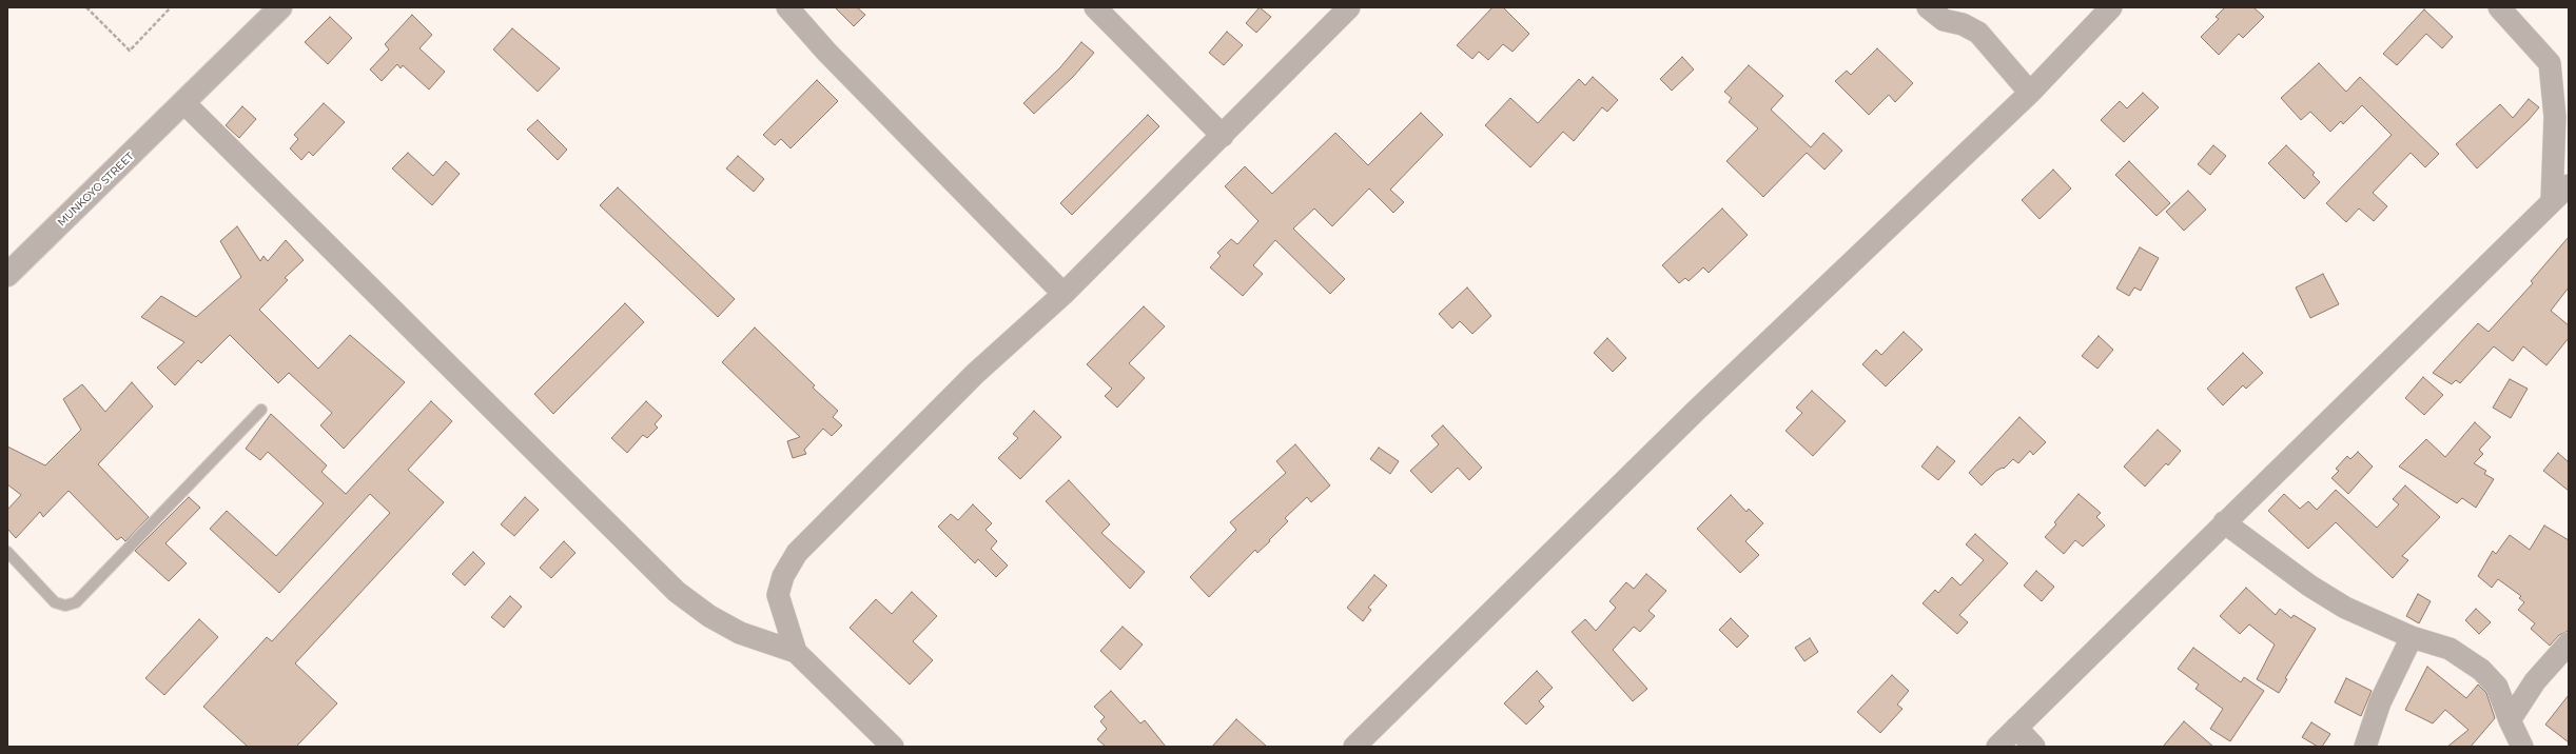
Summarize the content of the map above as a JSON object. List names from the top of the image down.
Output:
{
  "streets": {
    "street": ["MUNKOYO STREET"]
  }
}
